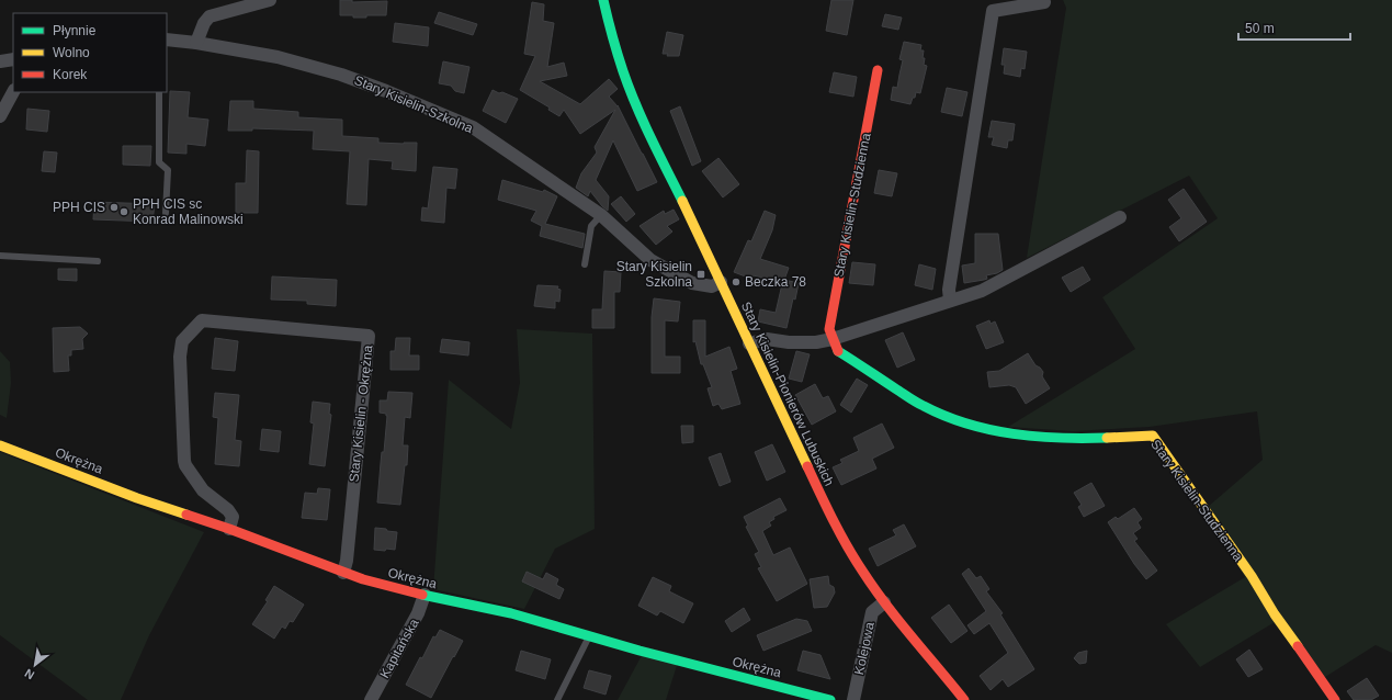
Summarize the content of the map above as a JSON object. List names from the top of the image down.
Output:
{
  "streets": {
    "street": [
      "Stary Kisielin-Szkolna",
      "Stary Kisielin-Studzienna",
      "Stary Kisielin-Pionierów Lubuskich",
      "Stary Kisielin - Okrężna",
      "Okrężna",
      "Kapitańska",
      "Kolejowa"
    ]
  },
  "crossings": [
    ["Stary Kisielin-Szkolna", "Stary Kisielin-Pionierów Lubuskich"],
    ["Stary Kisielin-Pionierów Lubuskich", "Kolejowa"],
    ["Stary Kisielin - Okrężna", "Okrężna"],
    ["Okrężna", "Kapitańska"]
  ],
  "places": {
    "other": ["PPH CIS", "PPH CIS sc Konrad Malinowski", "Beczka 78"],
    "transit": ["Stary Kisielin Szkolna"]
  },
  "legend": ["Płynnie", "Wolno", "Korek"],
  "scale_bar": "50 m",
  "north": "bottom left"
}
